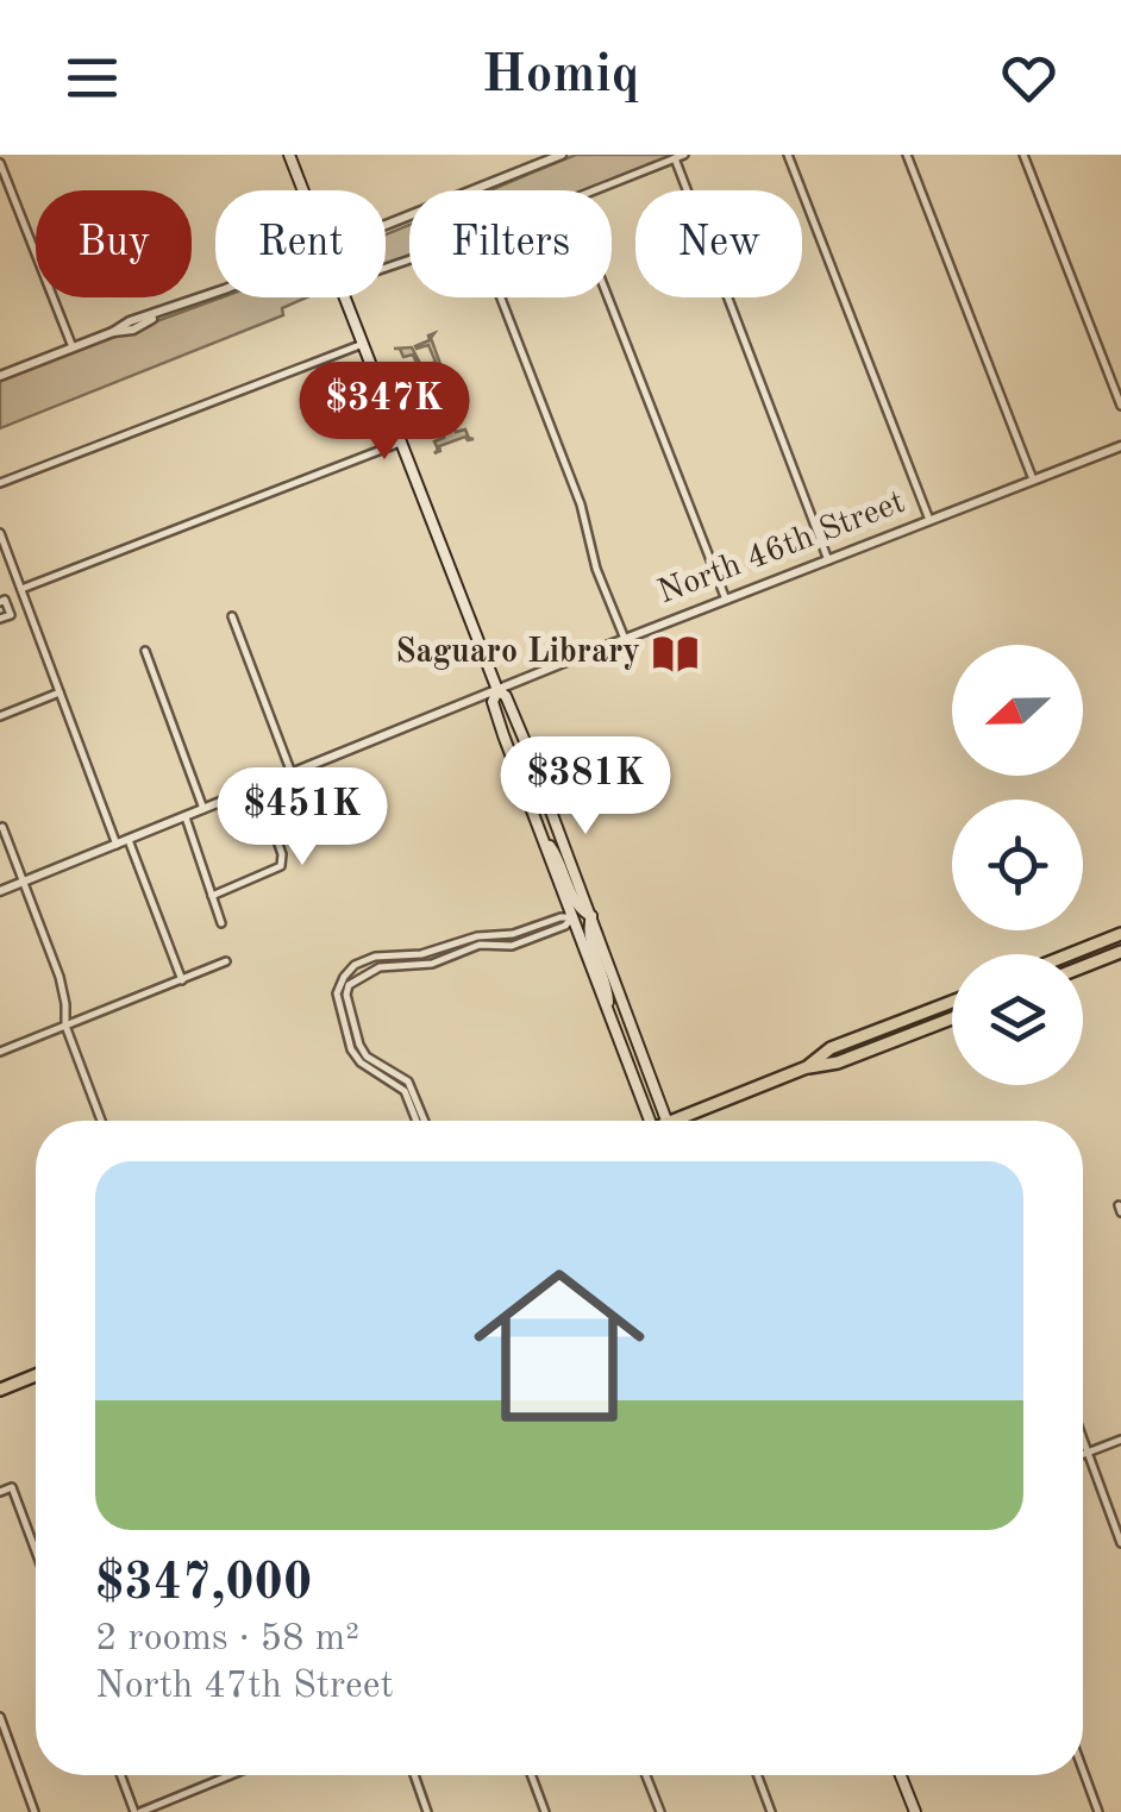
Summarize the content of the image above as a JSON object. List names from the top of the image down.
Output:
{
  "streets": {
    "street": ["North 46th Street"]
  },
  "places": {
    "library": ["Saguaro Library"]
  },
  "north": "left",
  "page": {
    "header": "Homiq",
    "chip": [
      "Buy",
      "Rent",
      "Filters",
      "New"
    ],
    "price": ["$347K", "$381K", "$451K"],
    "list": [
      {
        "name": "$347,000",
        "note": "2 rooms · 58 m² · North 47th Street"
      }
    ]
  }
}
